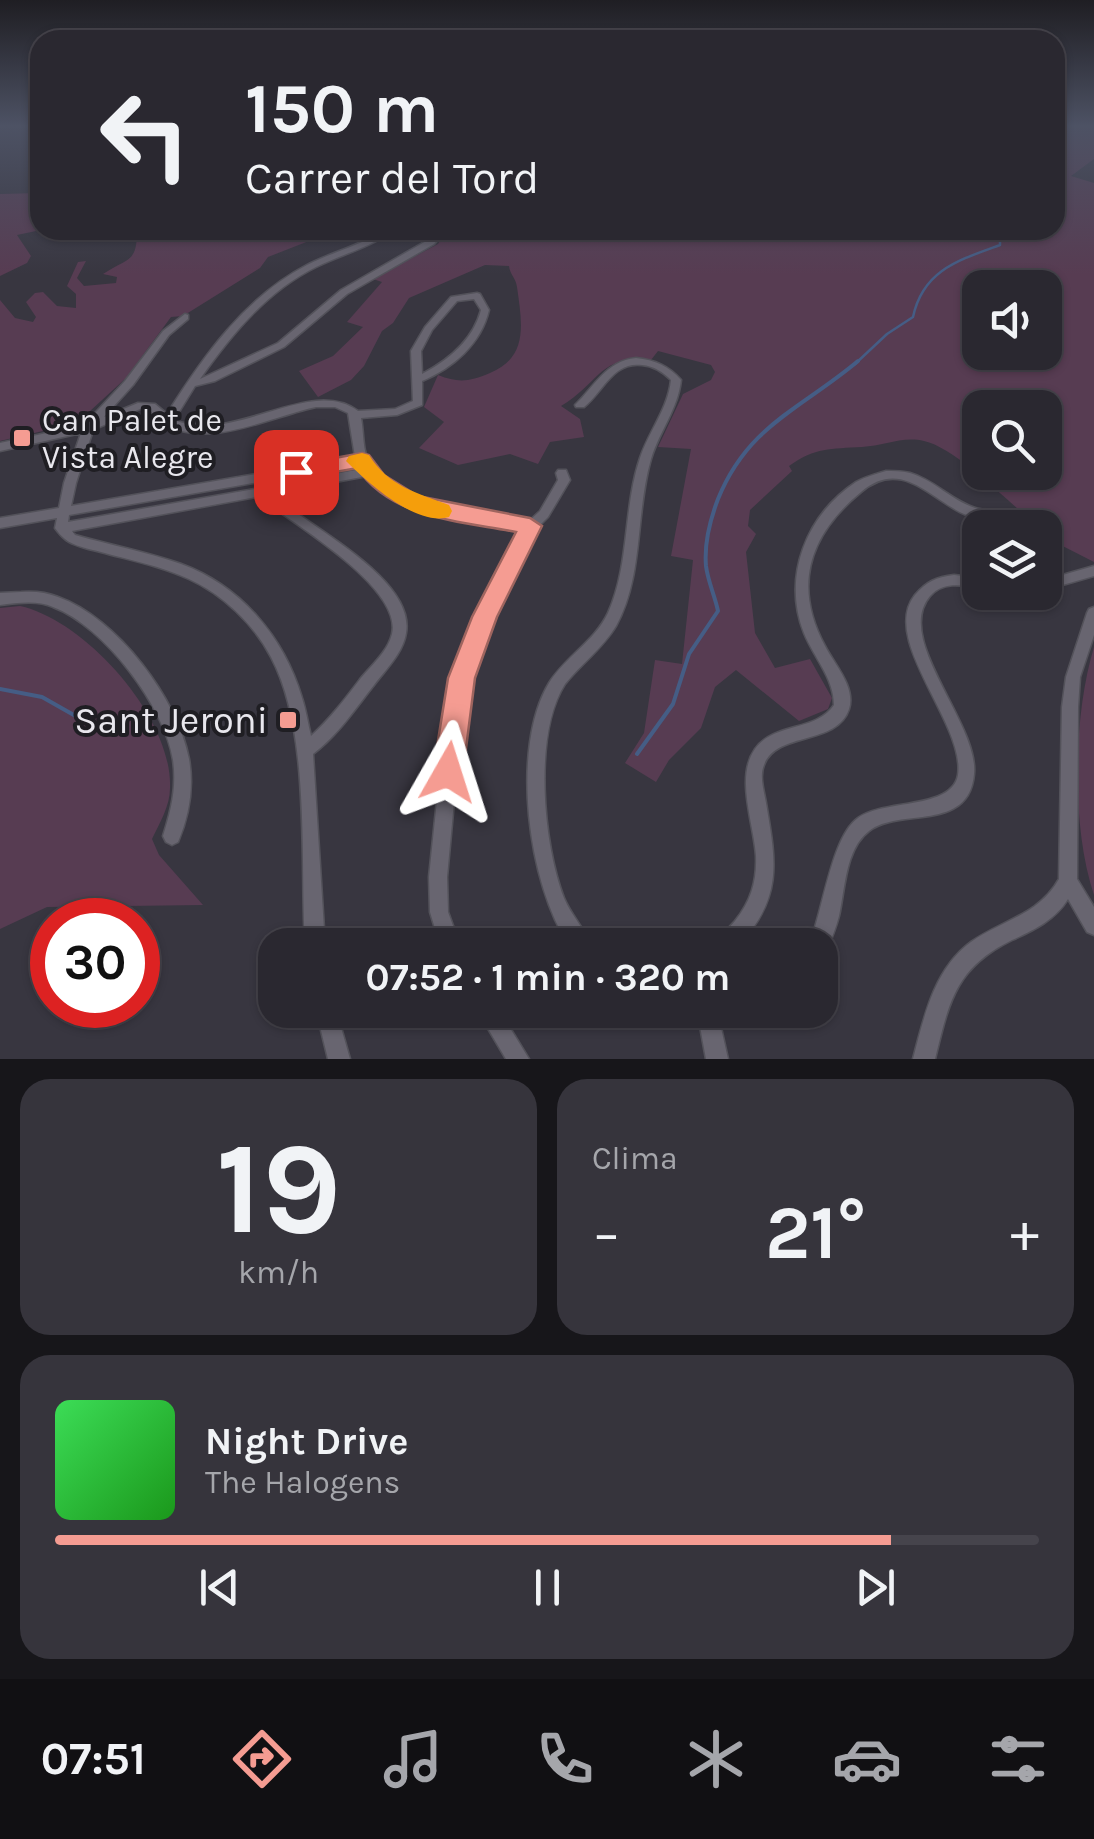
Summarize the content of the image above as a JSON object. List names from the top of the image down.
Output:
{
  "places": {
    "transit": ["Can Palet de Vista Alegre", "Sant Jeroni"]
  },
  "page": {
    "turn": ["150 m", "Carrer del Tord"],
    "limit": "30",
    "trip": "07:52 · 1 min · 320 m",
    "tile": [
      ["19", "km/h"],
      "Clima"
    ],
    "heat": ["−", "21°", "+"],
    "song": ["Night Drive", "The Halogens"],
    "tabs": "07:51"
  }
}
